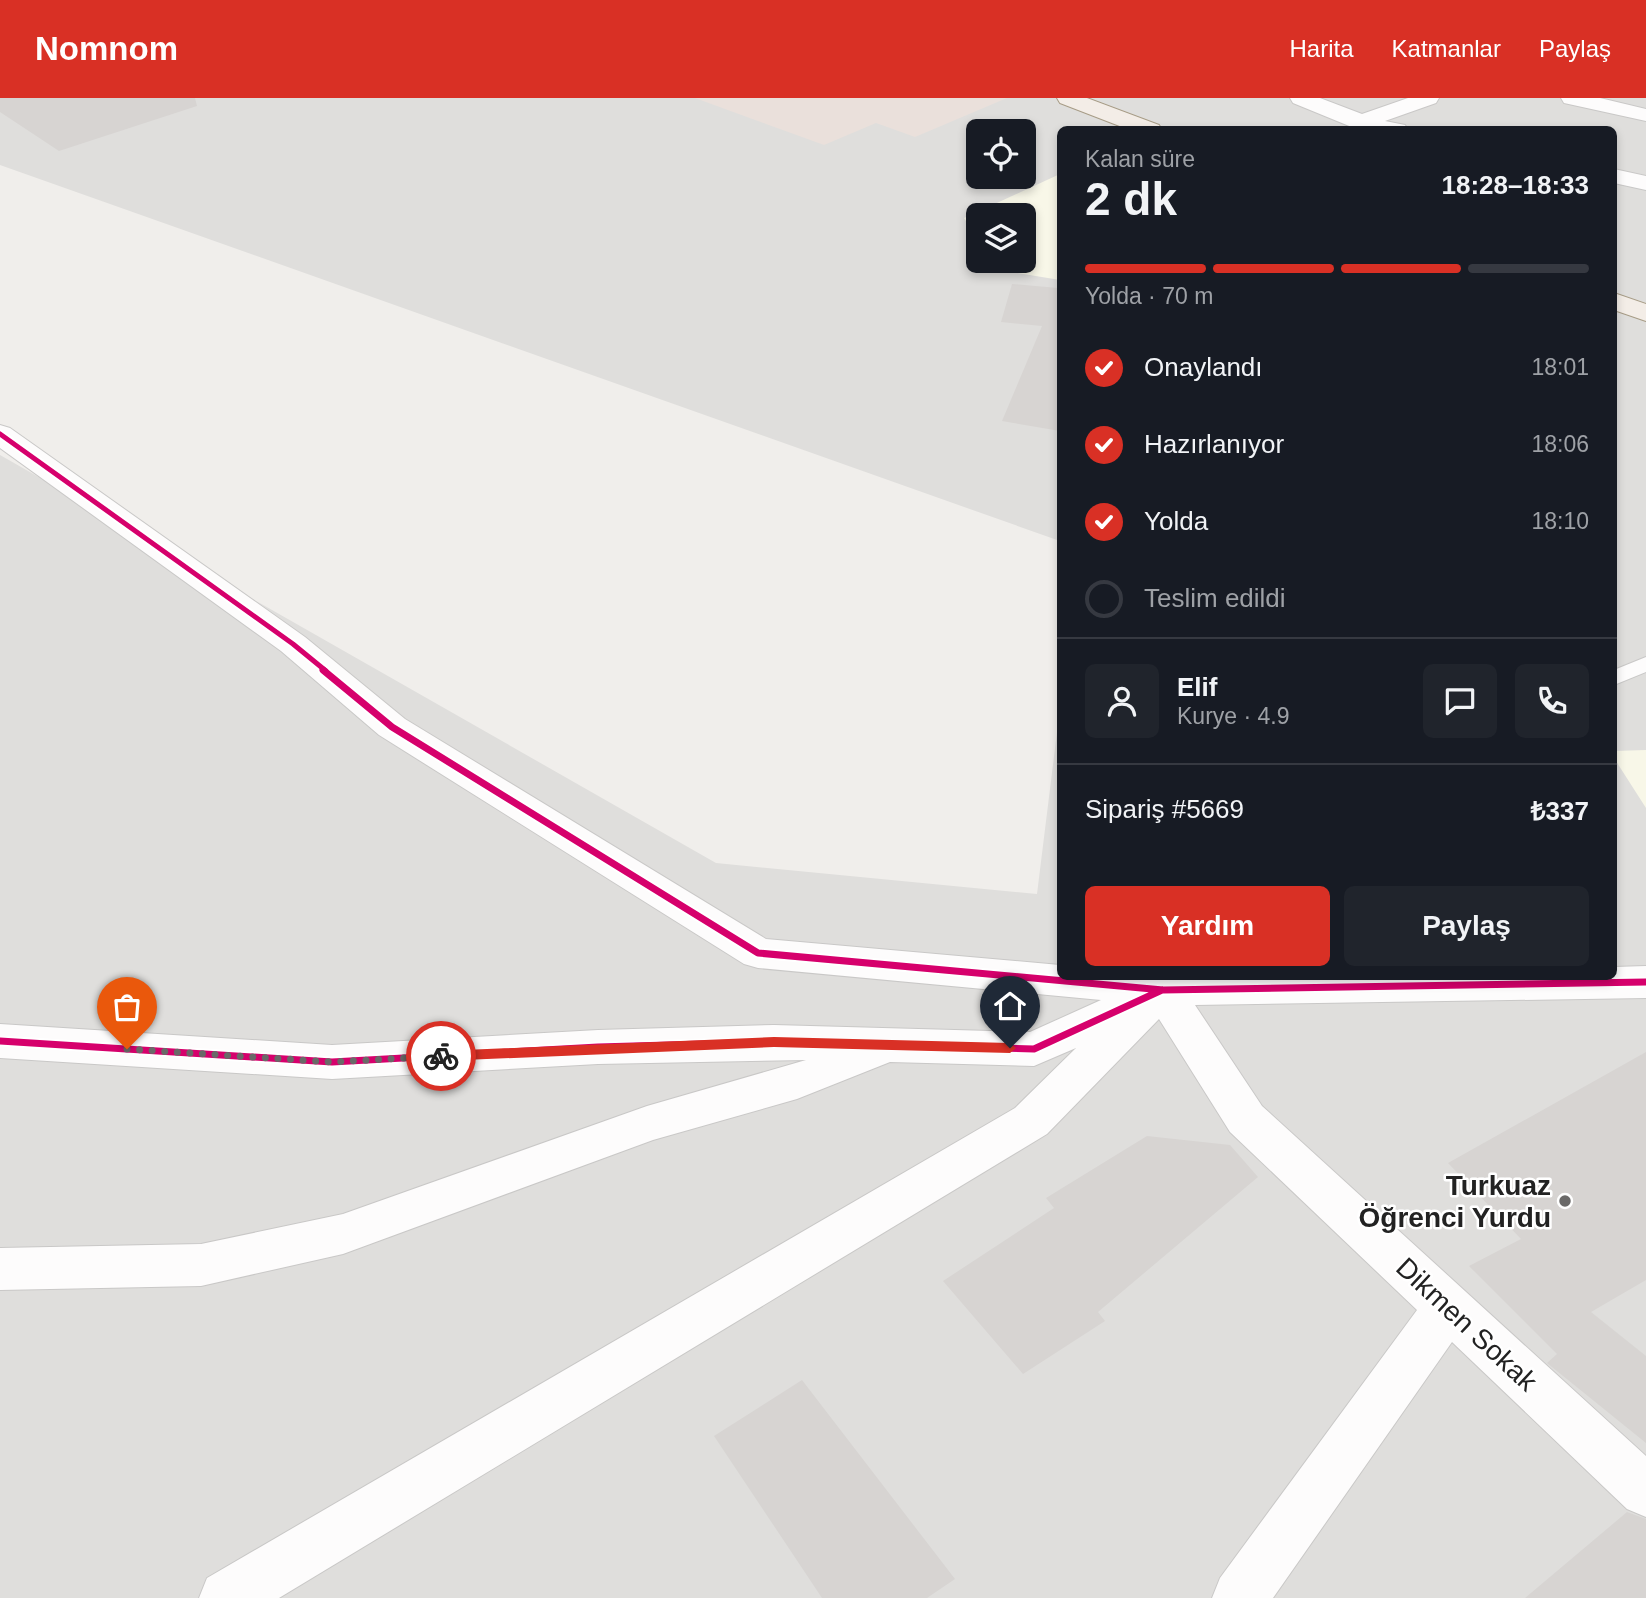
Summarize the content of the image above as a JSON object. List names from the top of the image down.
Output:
{
  "streets": {
    "street": ["Dikmen Sokak"]
  },
  "places": ["Turkuaz Öğrenci Yurdu"],
  "page": {
    "header": "Nomnom",
    "nav": ["Harita", "Katmanlar", "Paylaş"],
    "heading": ["2 dk", "Kalan süre", "18:28–18:33"],
    "panel": [
      "Elif",
      "Kurye · 4.9",
      "Sipariş #5669",
      "₺337"
    ],
    "bar": "Yolda · 70 m",
    "list": [
      ["Onaylandı", "18:01"],
      ["Hazırlanıyor", "18:06"],
      ["Yolda", "18:10"],
      "Teslim edildi"
    ],
    "buttons": ["Yardım", "Paylaş"]
  }
}
